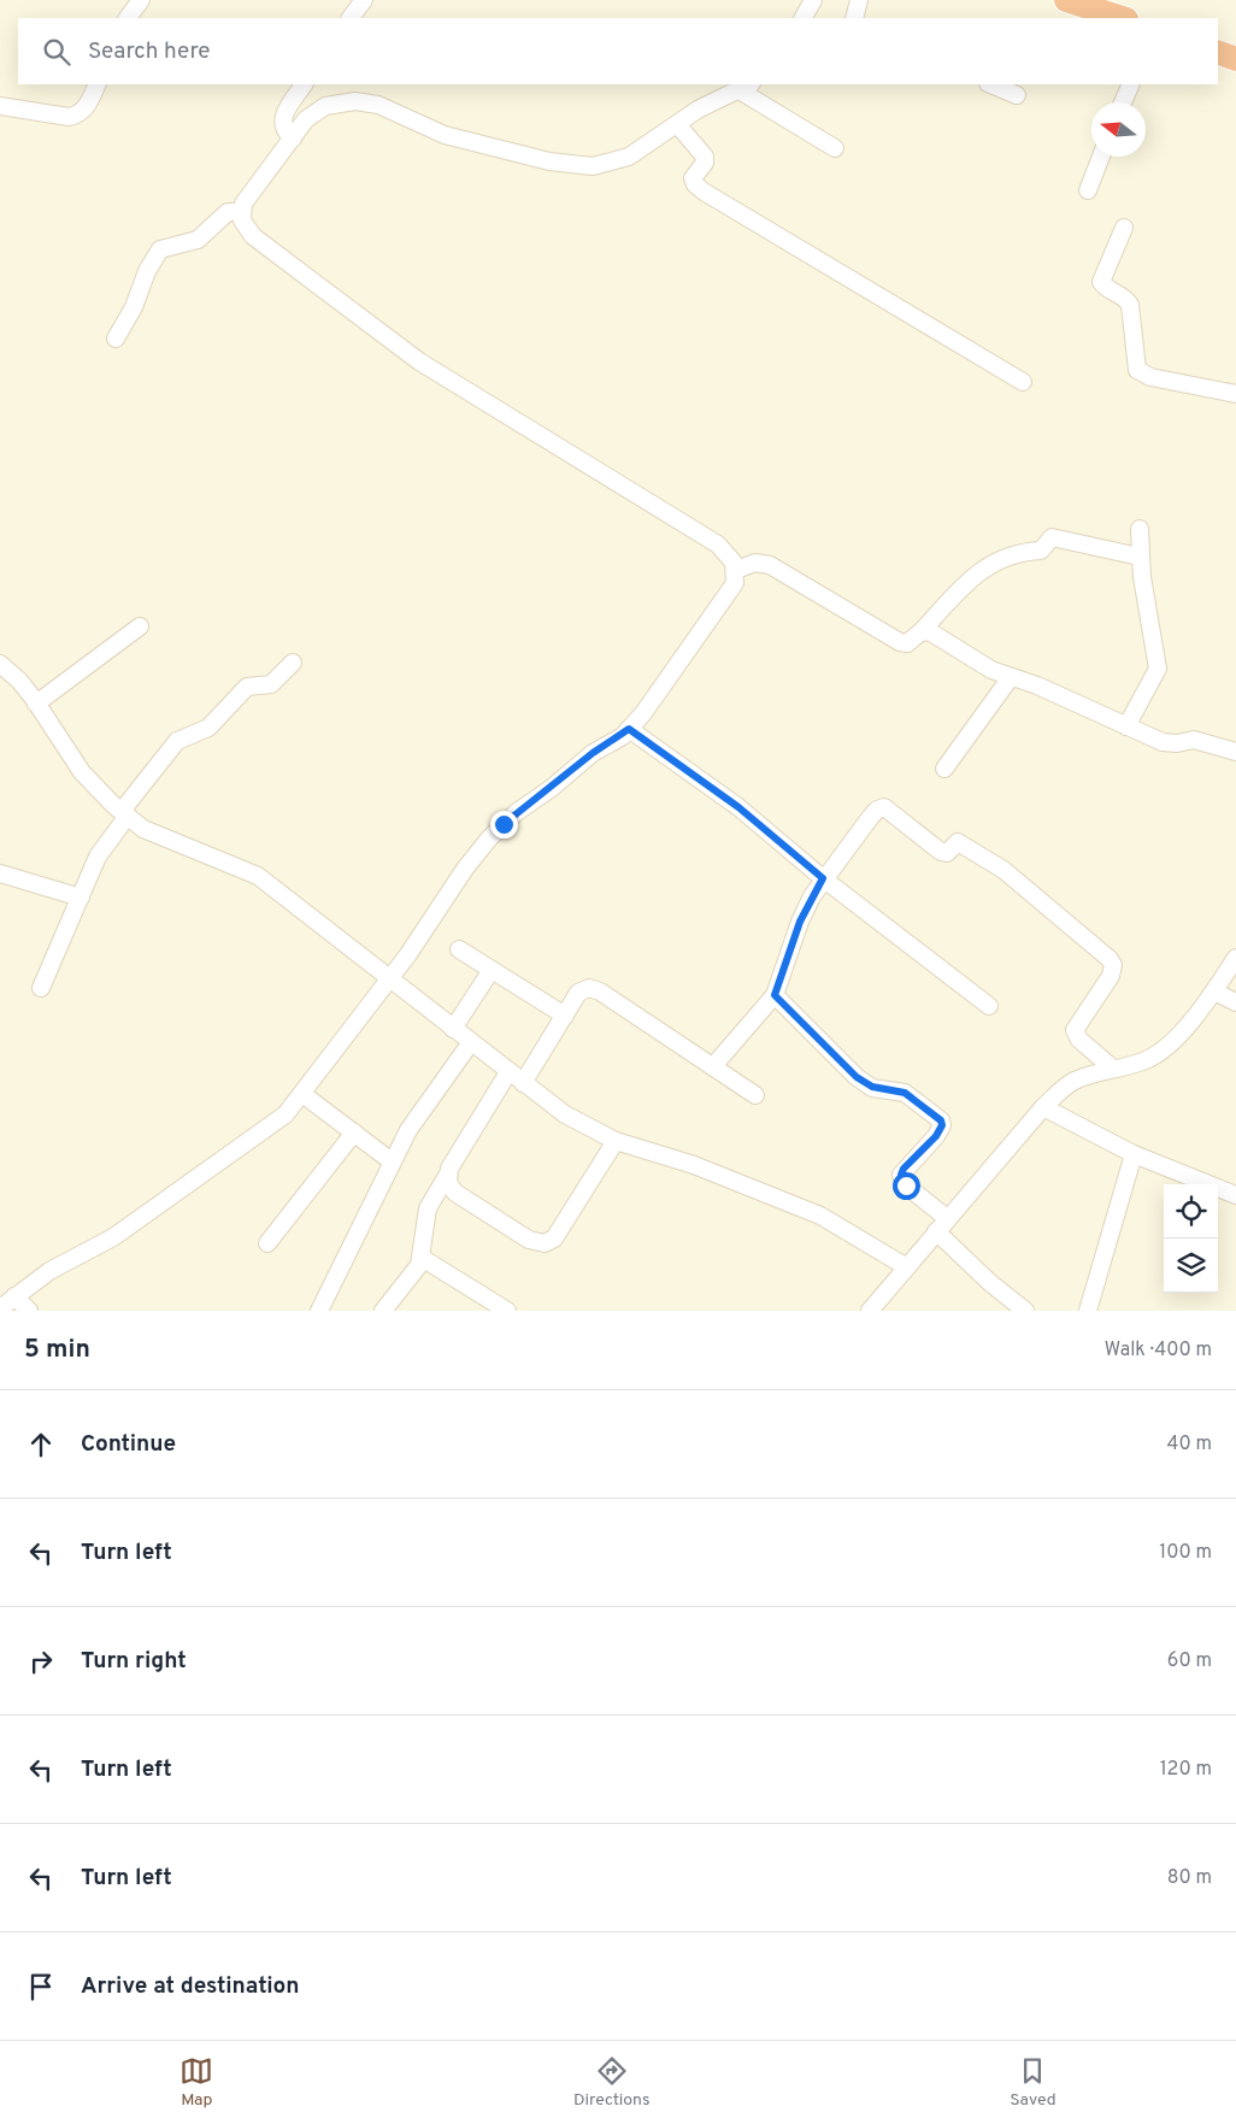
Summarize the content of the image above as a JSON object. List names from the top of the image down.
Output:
{
  "north": "left",
  "page": {
    "search": "Search here",
    "heading": ["5 min", "Walk · 400 m"],
    "list": [
      ["Continue", "40 m"],
      ["Turn left", "100 m"],
      ["Turn right", "60 m"],
      ["Turn left", "120 m"],
      ["Turn left", "80 m"],
      "Arrive at destination"
    ],
    "nav": ["Map", "Directions", "Saved"]
  }
}
